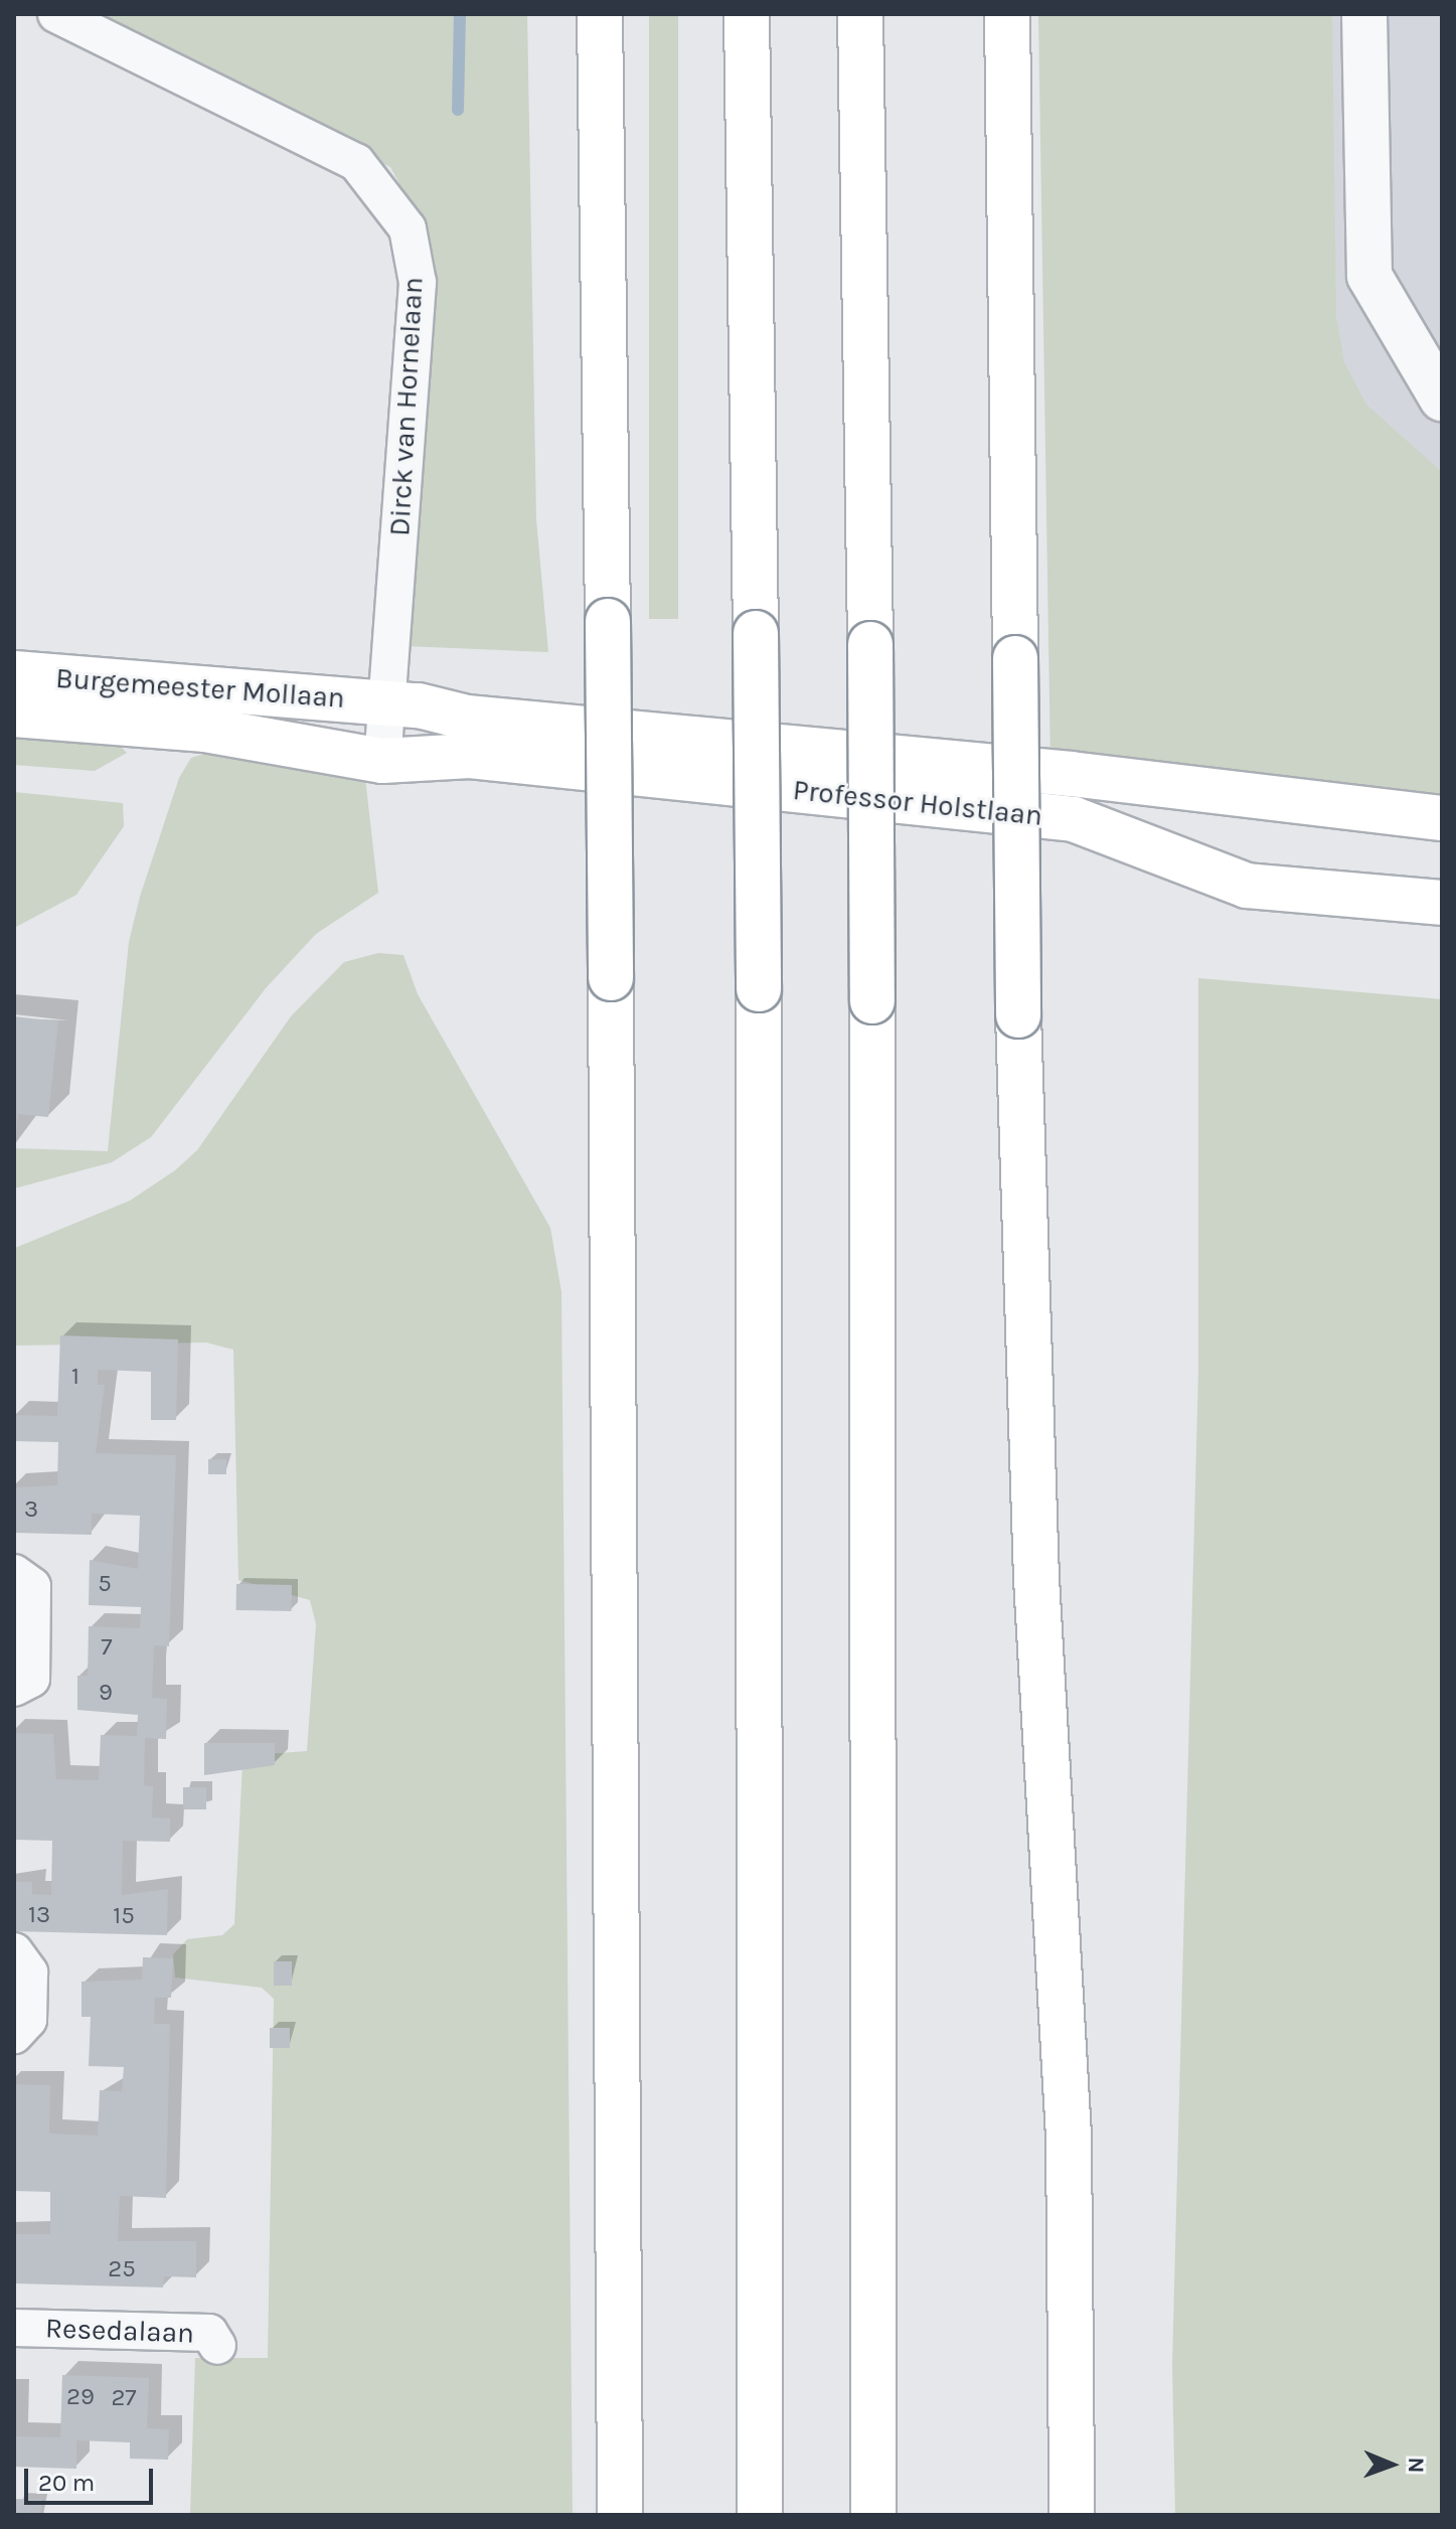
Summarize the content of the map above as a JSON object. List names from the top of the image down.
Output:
{
  "streets": {
    "main road": ["Burgemeester Mollaan", "Professor Holstlaan"],
    "street": ["Dirck van Hornelaan", "Resedalaan"]
  },
  "crossings": [
    ["Dirck van Hornelaan", "Burgemeester Mollaan"],
    ["Dirck van Hornelaan", "Professor Holstlaan"],
    ["Burgemeester Mollaan", "Professor Holstlaan"]
  ],
  "house_numbers": [
    "1",
    "3",
    "5",
    "7",
    "9",
    "13",
    "15",
    "25",
    "29",
    "27"
  ],
  "scale_bar": "20 m",
  "north": "right"
}
